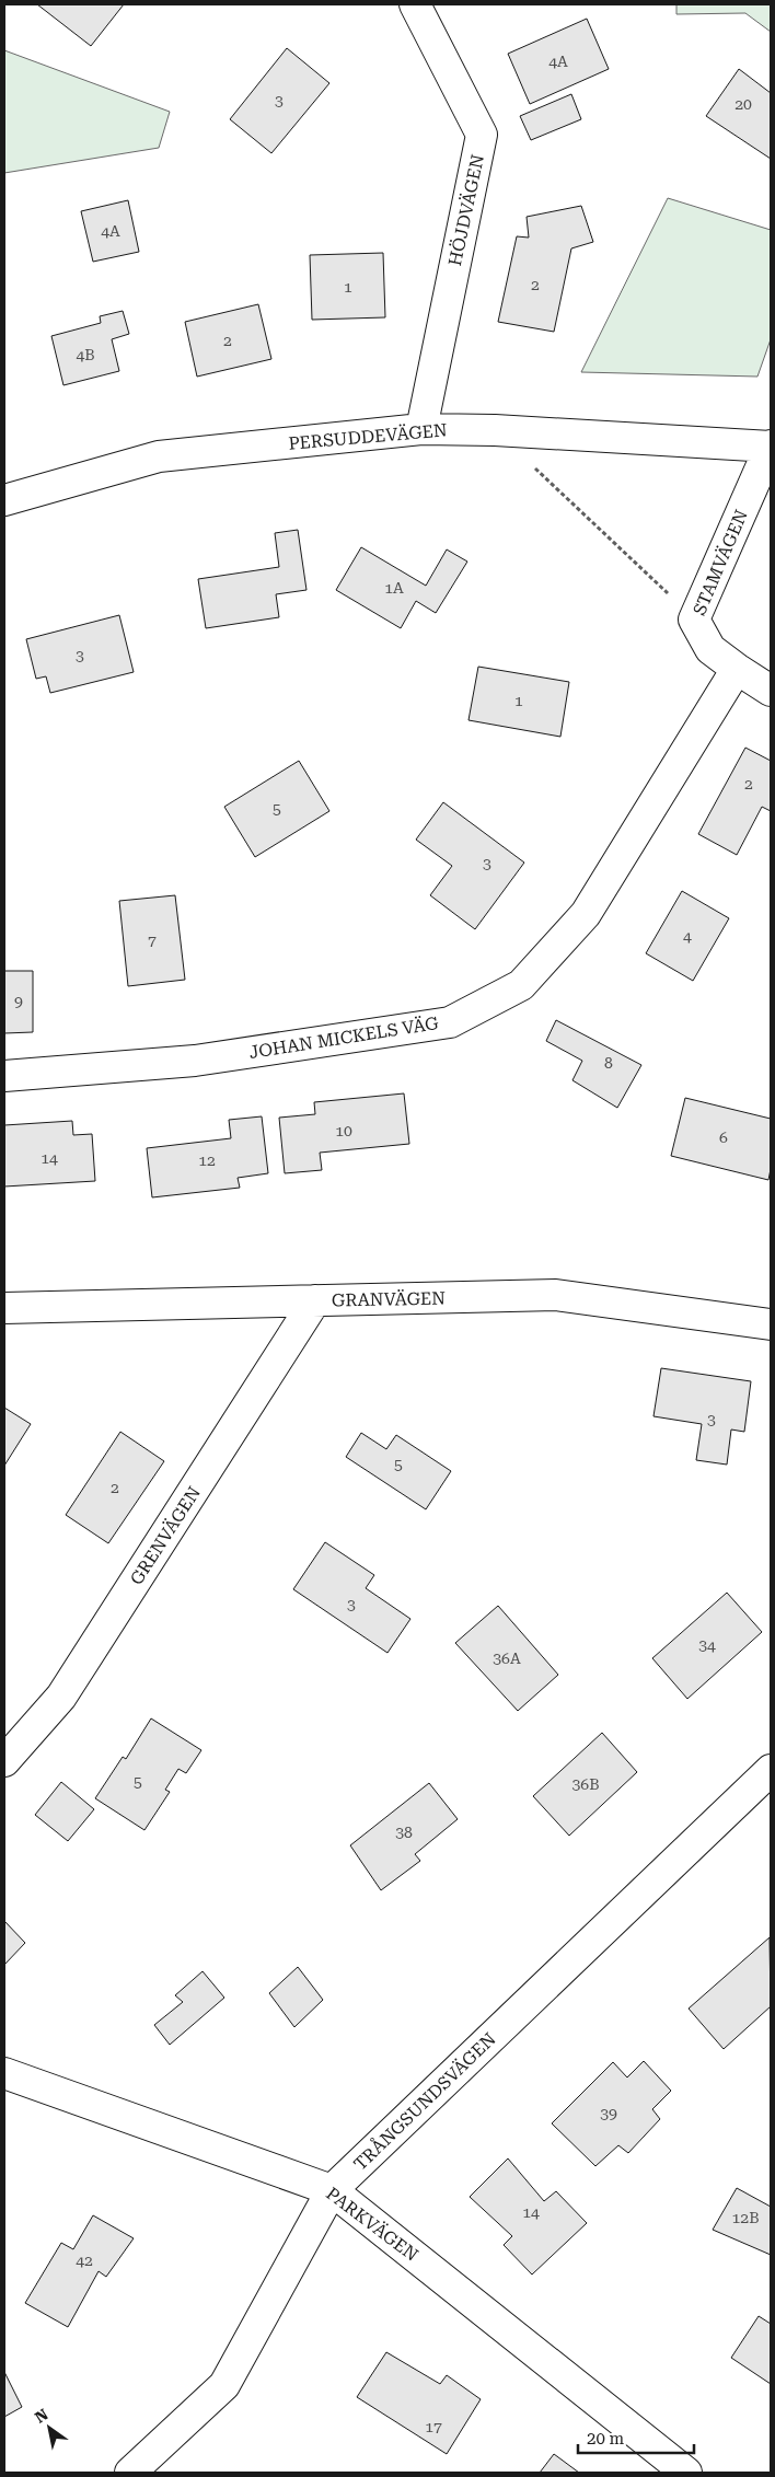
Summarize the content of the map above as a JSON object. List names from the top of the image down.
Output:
{
  "streets": {
    "street": [
      "HÖJDVÄGEN",
      "PERSUDDEVÄGEN",
      "STAMVÄGEN",
      "JOHAN MICKELS VÄG",
      "GRANVÄGEN",
      "GRENVÄGEN",
      "TRÅNGSUNDSVÄGEN",
      "PARKVÄGEN"
    ]
  },
  "crossings": [
    ["HÖJDVÄGEN", "PERSUDDEVÄGEN"],
    ["PERSUDDEVÄGEN", "STAMVÄGEN"],
    ["STAMVÄGEN", "JOHAN MICKELS VÄG"],
    ["GRANVÄGEN", "GRENVÄGEN"],
    ["TRÅNGSUNDSVÄGEN", "PARKVÄGEN"]
  ],
  "house_numbers": [
    "4A",
    "3",
    "20",
    "4A",
    "2",
    "1",
    "2",
    "4B",
    "1A",
    "3",
    "1",
    "2",
    "5",
    "3",
    "4",
    "7",
    "9",
    "8",
    "10",
    "6",
    "14",
    "12",
    "3",
    "5",
    "2",
    "3",
    "34",
    "36A",
    "5",
    "36B",
    "38",
    "39",
    "14",
    "12B",
    "42",
    "17"
  ],
  "scale_bar": "20 m",
  "north": "top left"
}
